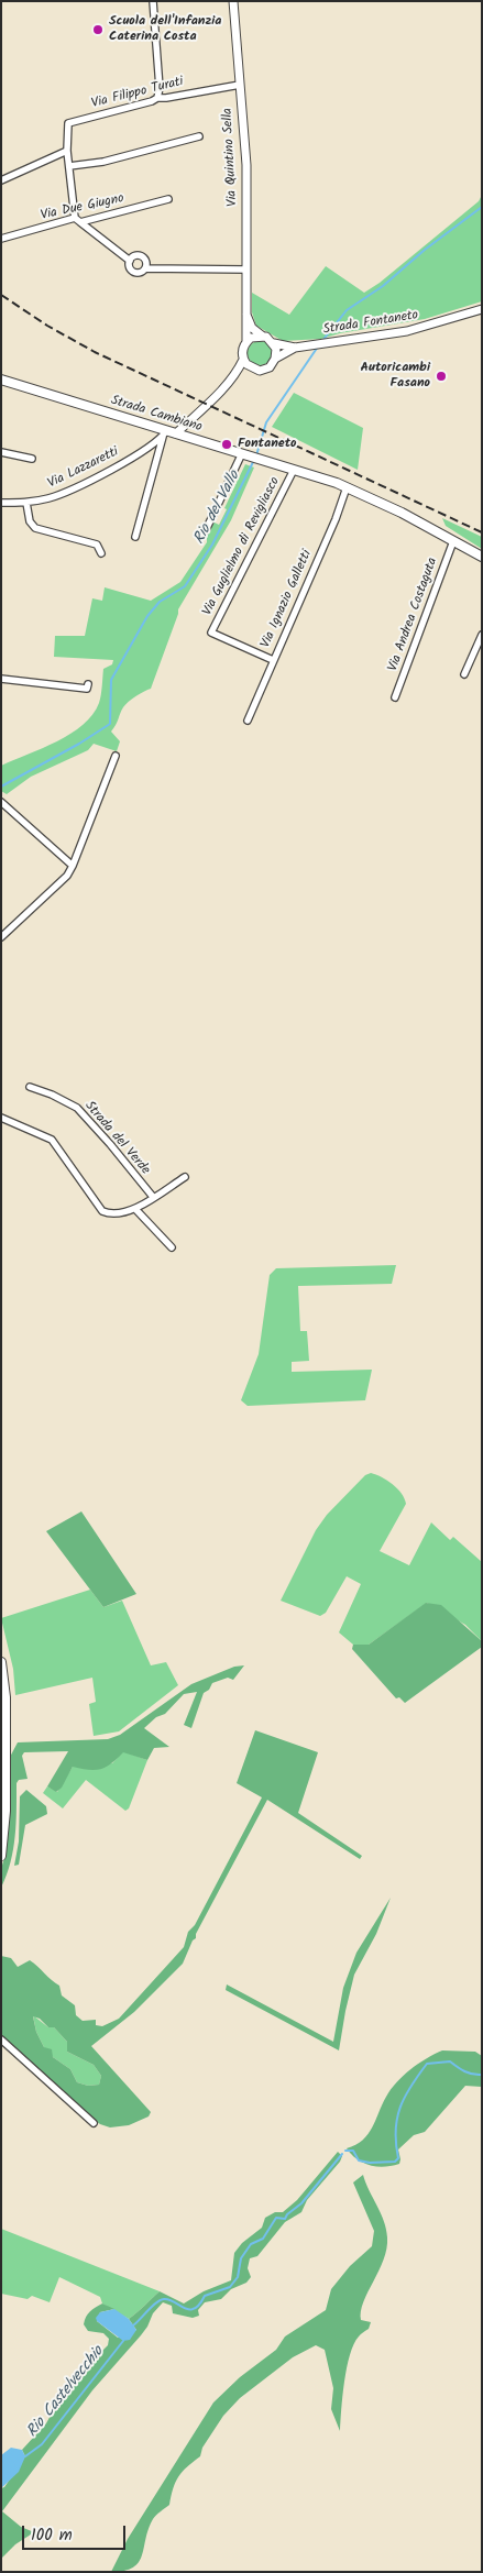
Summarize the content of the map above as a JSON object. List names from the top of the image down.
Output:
{
  "streets": {
    "main road": ["Strada Cambiano"],
    "street": [
      "Via Filippo Turati",
      "Via Quintino Sella",
      "Via Due Giugno",
      "Strada Fontaneto",
      "Via Lazzaretti",
      "Via Guglielmo di Revigliasco",
      "Via Ignazio Galletti",
      "Via Andrea Costaguta",
      "Strada del Verde"
    ]
  },
  "crossings": [
    ["Via Filippo Turati", "Via Quintino Sella"],
    ["Via Quintino Sella", "Strada Fontaneto"],
    ["Strada Cambiano", "Via Lazzaretti"],
    ["Strada Cambiano", "Via Guglielmo di Revigliasco"],
    ["Strada Cambiano", "Via Ignazio Galletti"],
    ["Strada Cambiano", "Via Andrea Costaguta"],
    ["Via Guglielmo di Revigliasco", "Via Ignazio Galletti"]
  ],
  "water": ["Rio del Vallo", "Rio Castelvecchio"],
  "places": ["Scuola dell'Infanzia Caterina Costa", "Autoricambi Fasano", "Fontaneto"],
  "scale_bar": "100 m"
}
